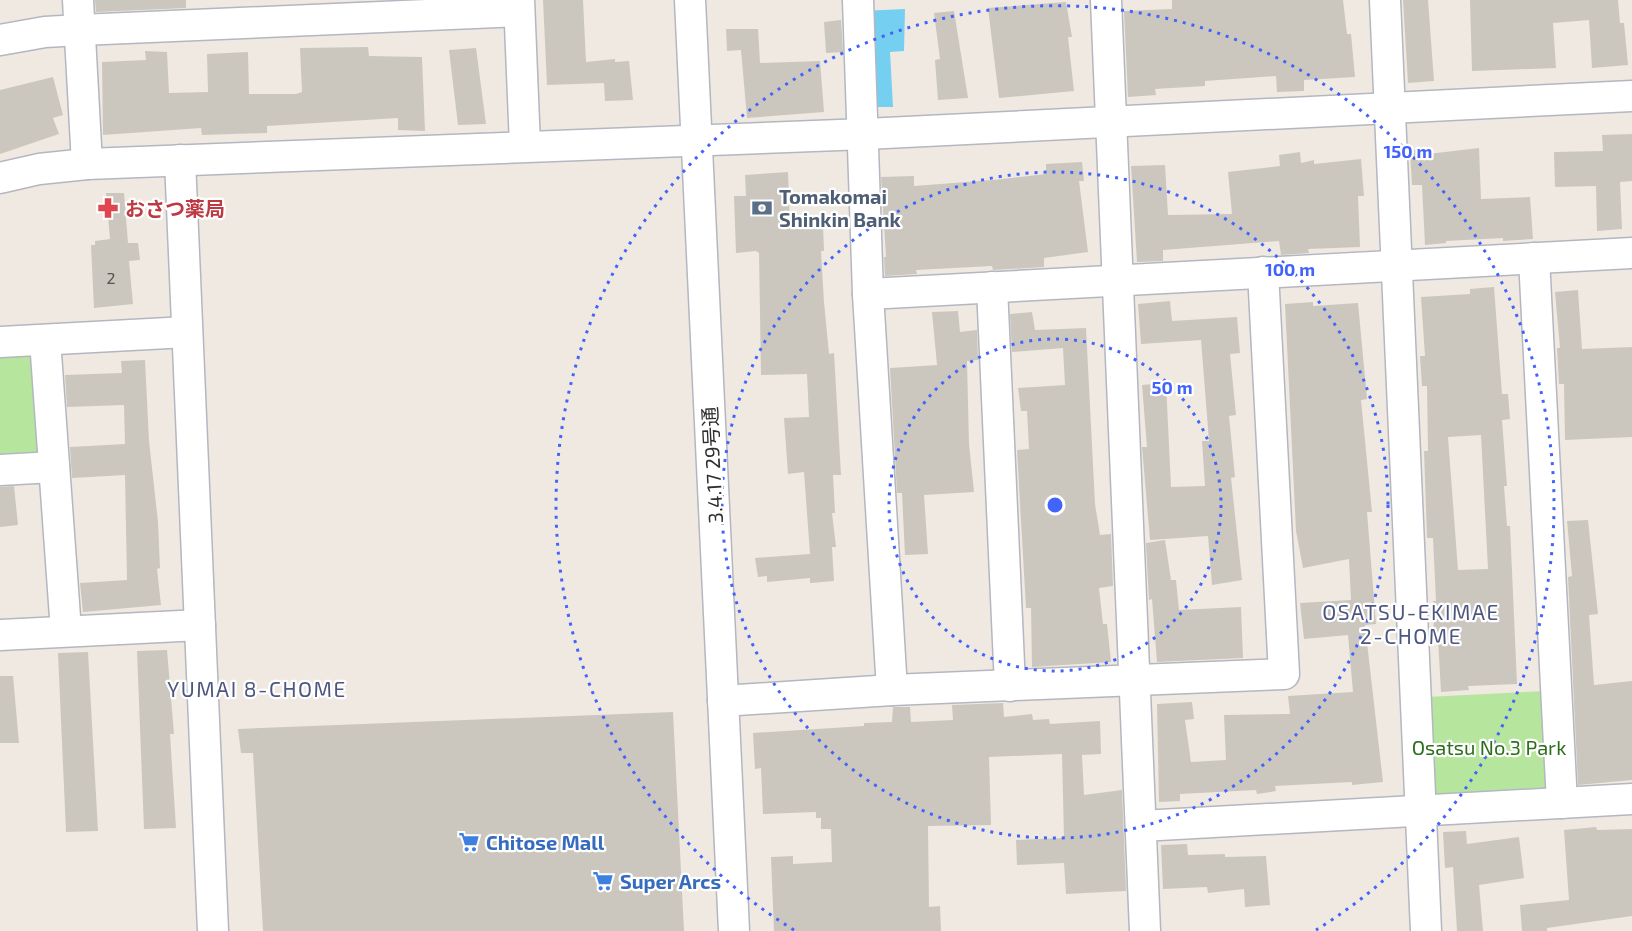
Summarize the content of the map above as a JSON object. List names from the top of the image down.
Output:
{
  "streets": {
    "street": ["3.4.17 29号通"]
  },
  "districts": ["OSATSU-EKIMAE 2-CHOME", "YUMAI 8-CHOME"],
  "parks": ["Osatsu No.3 Park"],
  "places": {
    "pharmacy": ["おさつ薬局"],
    "bank": ["Tomakomai Shinkin Bank"],
    "supermarket": ["Chitose Mall", "Super Arcs"]
  },
  "house_numbers": ["2"],
  "rings": ["150 m", "100 m", "50 m"]
}
